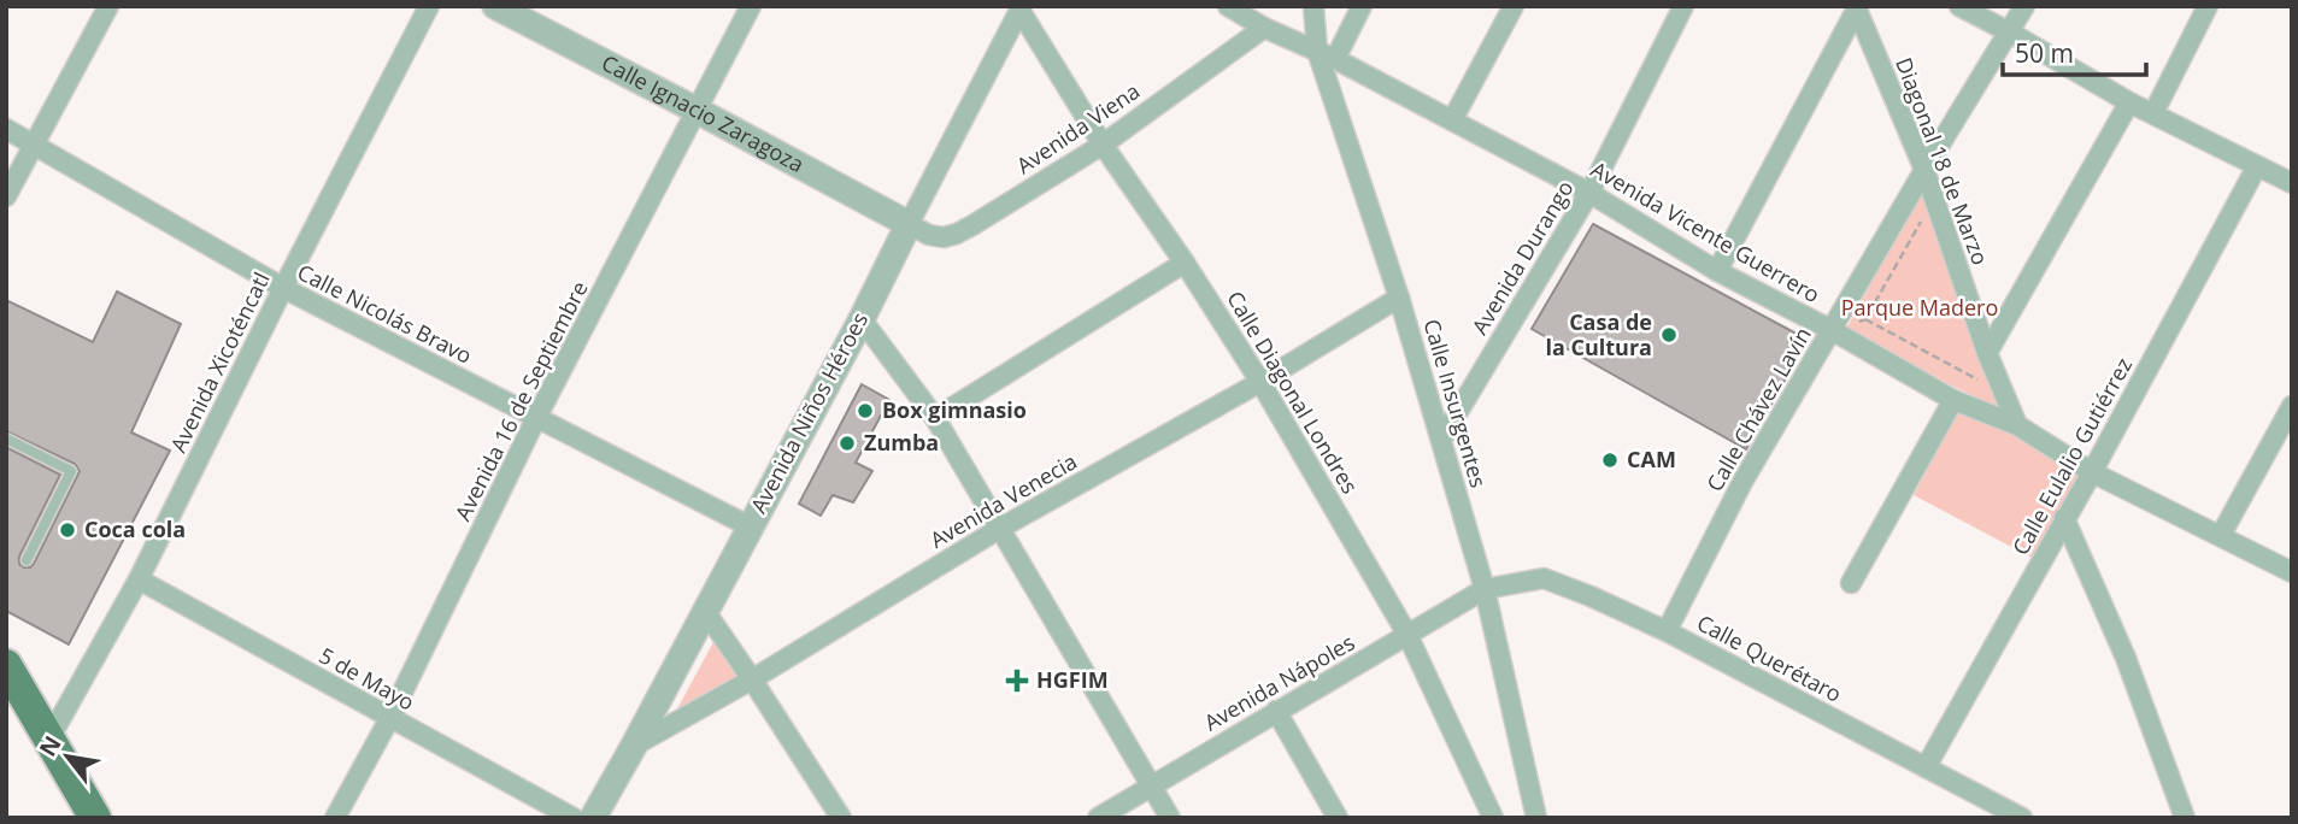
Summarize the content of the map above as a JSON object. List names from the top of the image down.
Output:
{
  "streets": {
    "street": [
      "Calle Ignacio Zaragoza",
      "Avenida Viena",
      "Diagonal 18 de Marzo",
      "Avenida Vicente Guerrero",
      "Avenida Durango",
      "Calle Nicolás Bravo",
      "Avenida Xicoténcatl",
      "Calle Diagonal Londres",
      "Avenida 16 de Septiembre",
      "Calle Insurgentes",
      "Calle Chávez Lavín",
      "Avenida Niños Héroes",
      "Calle Eulalio Gutiérrez",
      "Avenida Venecia",
      "Calle Querétaro",
      "5 de Mayo",
      "Avenida Nápoles"
    ]
  },
  "crossings": [
    ["Calle Ignacio Zaragoza", "Avenida Viena"],
    ["Calle Ignacio Zaragoza", "Avenida 16 de Septiembre"],
    ["Calle Ignacio Zaragoza", "Avenida Niños Héroes"],
    ["Avenida Viena", "Avenida Vicente Guerrero"],
    ["Avenida Viena", "Calle Diagonal Londres"],
    ["Avenida Viena", "Avenida Niños Héroes"],
    ["Diagonal 18 de Marzo", "Avenida Vicente Guerrero"],
    ["Diagonal 18 de Marzo", "Calle Chávez Lavín"],
    ["Avenida Vicente Guerrero", "Avenida Durango"],
    ["Avenida Vicente Guerrero", "Calle Insurgentes"],
    ["Avenida Vicente Guerrero", "Calle Chávez Lavín"],
    ["Avenida Vicente Guerrero", "Calle Eulalio Gutiérrez"],
    ["Avenida Durango", "Calle Insurgentes"],
    ["Calle Nicolás Bravo", "Avenida Xicoténcatl"],
    ["Calle Nicolás Bravo", "Avenida 16 de Septiembre"],
    ["Calle Nicolás Bravo", "Avenida Niños Héroes"],
    ["Avenida Xicoténcatl", "5 de Mayo"],
    ["Calle Diagonal Londres", "Avenida Niños Héroes"],
    ["Calle Diagonal Londres", "Avenida Venecia"],
    ["Calle Diagonal Londres", "Avenida Nápoles"],
    ["Avenida 16 de Septiembre", "5 de Mayo"],
    ["Calle Insurgentes", "Avenida Venecia"],
    ["Calle Insurgentes", "Calle Querétaro"],
    ["Calle Insurgentes", "Avenida Nápoles"],
    ["Calle Chávez Lavín", "Calle Querétaro"],
    ["Avenida Niños Héroes", "Avenida Venecia"],
    ["Calle Eulalio Gutiérrez", "Calle Querétaro"],
    ["Calle Querétaro", "Avenida Nápoles"]
  ],
  "parks": ["Parque Madero"],
  "places": {
    "other": [
      "Casa de la Cultura",
      "Box gimnasio",
      "Zumba",
      "CAM",
      "Coca cola"
    ],
    "health": ["HGFIM"]
  },
  "scale_bar": "50 m",
  "north": "top left"
}
